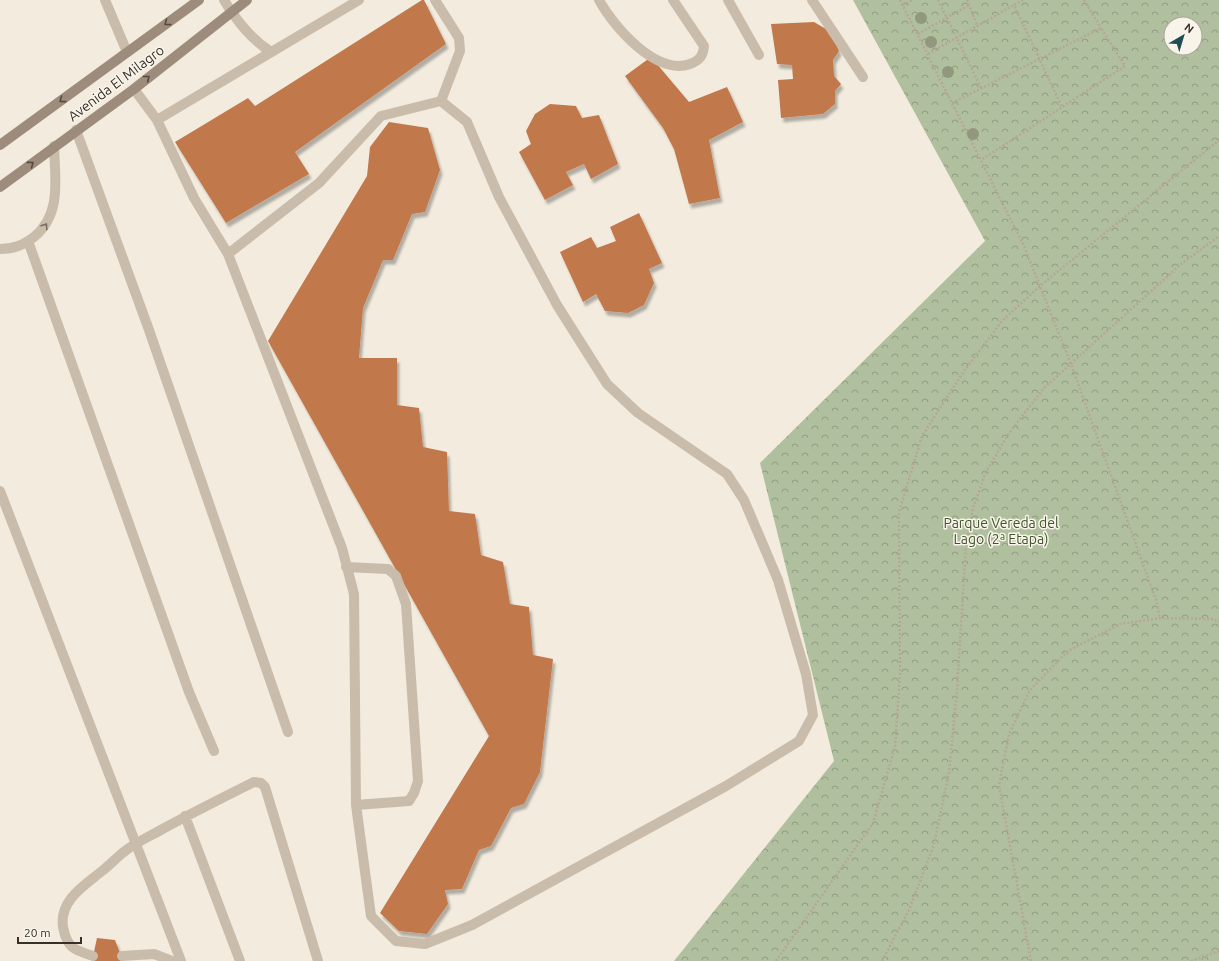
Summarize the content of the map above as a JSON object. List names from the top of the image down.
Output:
{
  "streets": {
    "main road": ["Avenida El Milagro"]
  },
  "parks": ["Parque Vereda del Lago (2ª Etapa)"],
  "scale_bar": "20 m",
  "north": "top right"
}
